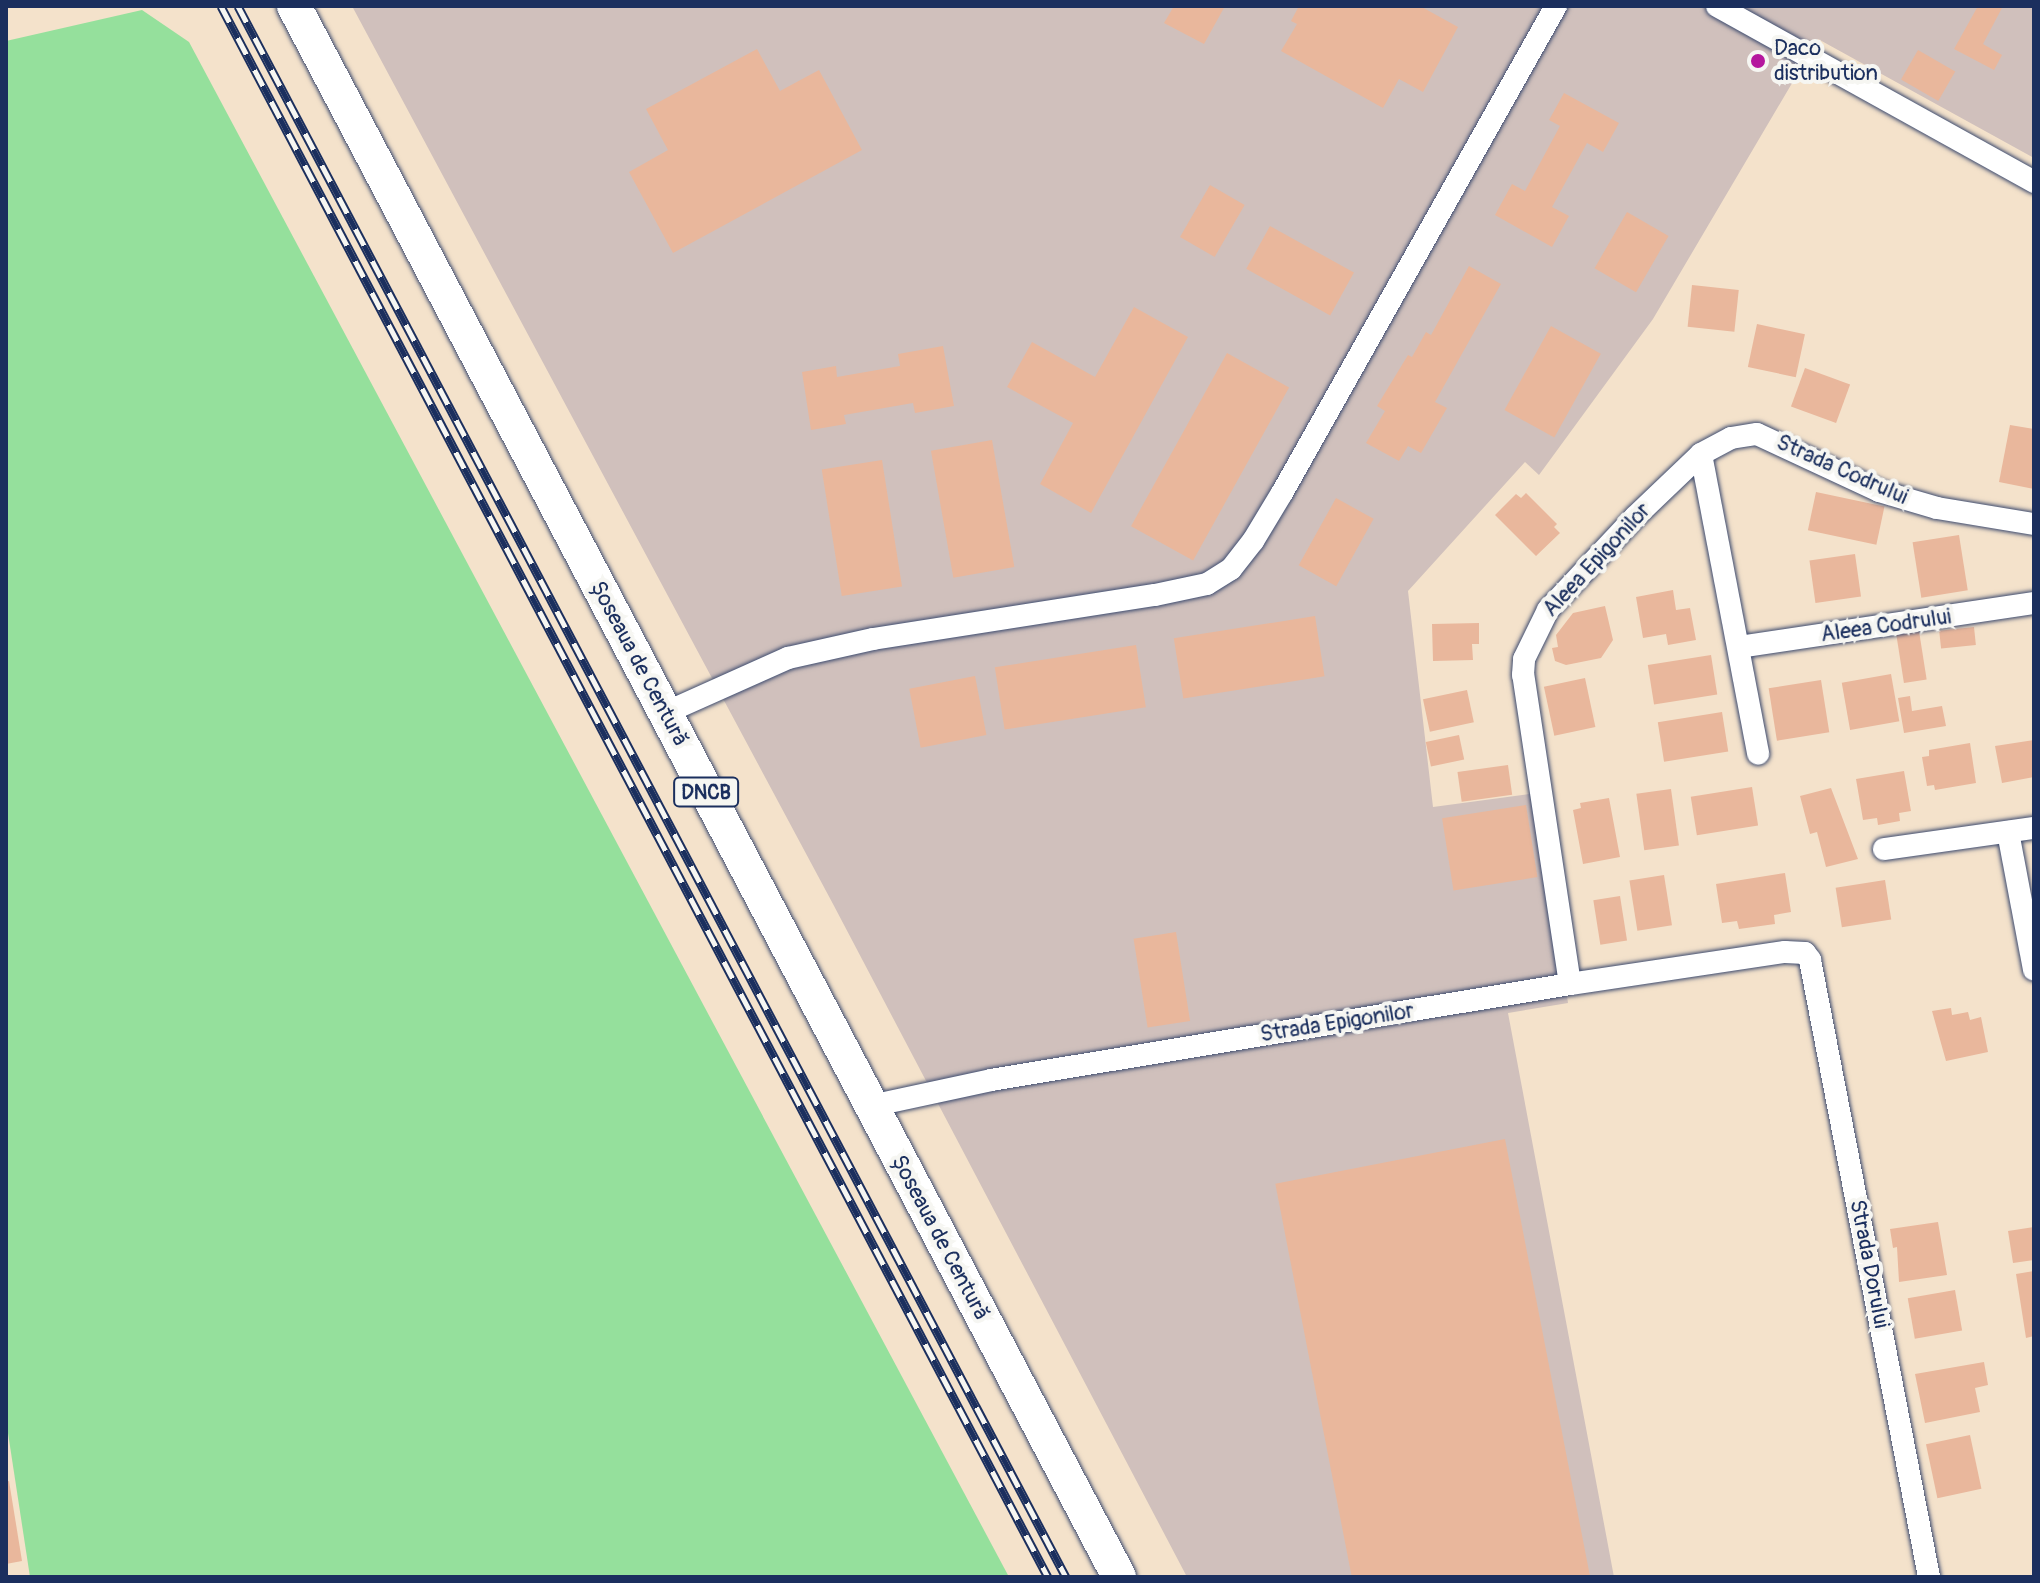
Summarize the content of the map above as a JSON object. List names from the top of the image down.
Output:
{
  "streets": {
    "main road": ["Șoseaua de Centură", "DNCB"],
    "street": [
      "Strada Codrului",
      "Aleea Epigonilor",
      "Aleea Codrului",
      "Strada Epigonilor",
      "Strada Dorului"
    ]
  },
  "crossings": [
    ["Strada Codrului", "Aleea Epigonilor"],
    ["Aleea Epigonilor", "Strada Epigonilor"],
    ["Șoseaua de Centură", "Strada Epigonilor"],
    ["Strada Epigonilor", "Strada Dorului"]
  ],
  "places": ["Daco distribution"]
}
